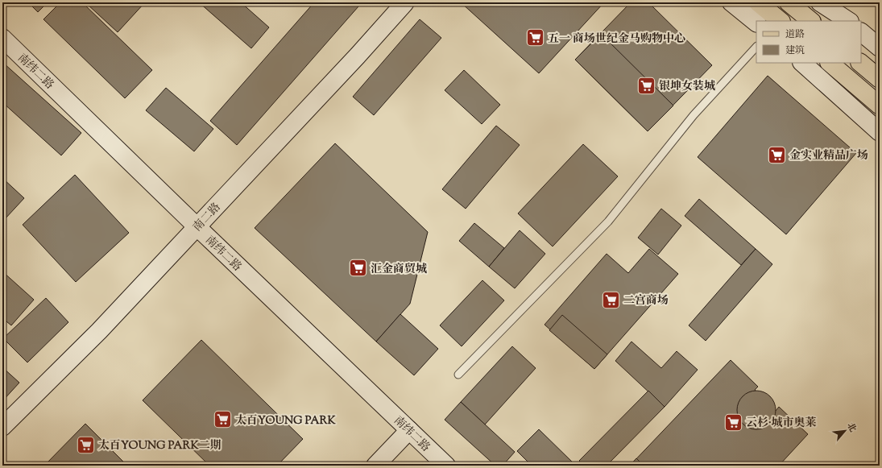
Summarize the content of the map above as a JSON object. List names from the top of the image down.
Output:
{
  "streets": {
    "street": ["南纬二路", "南二路"]
  },
  "crossings": [
    ["南纬二路", "南二路"]
  ],
  "places": {
    "supermarket": [
      "五一 商场世纪金马购物中心",
      "银坤女装城",
      "金实业精品广场",
      "汇金商贸城",
      "二宫商场",
      "太百YOUNG PARK",
      "云杉·城市奥莱",
      "太百YOUNG PARK二期"
    ]
  },
  "legend": ["道路", "建筑"],
  "north": "top right"
}
